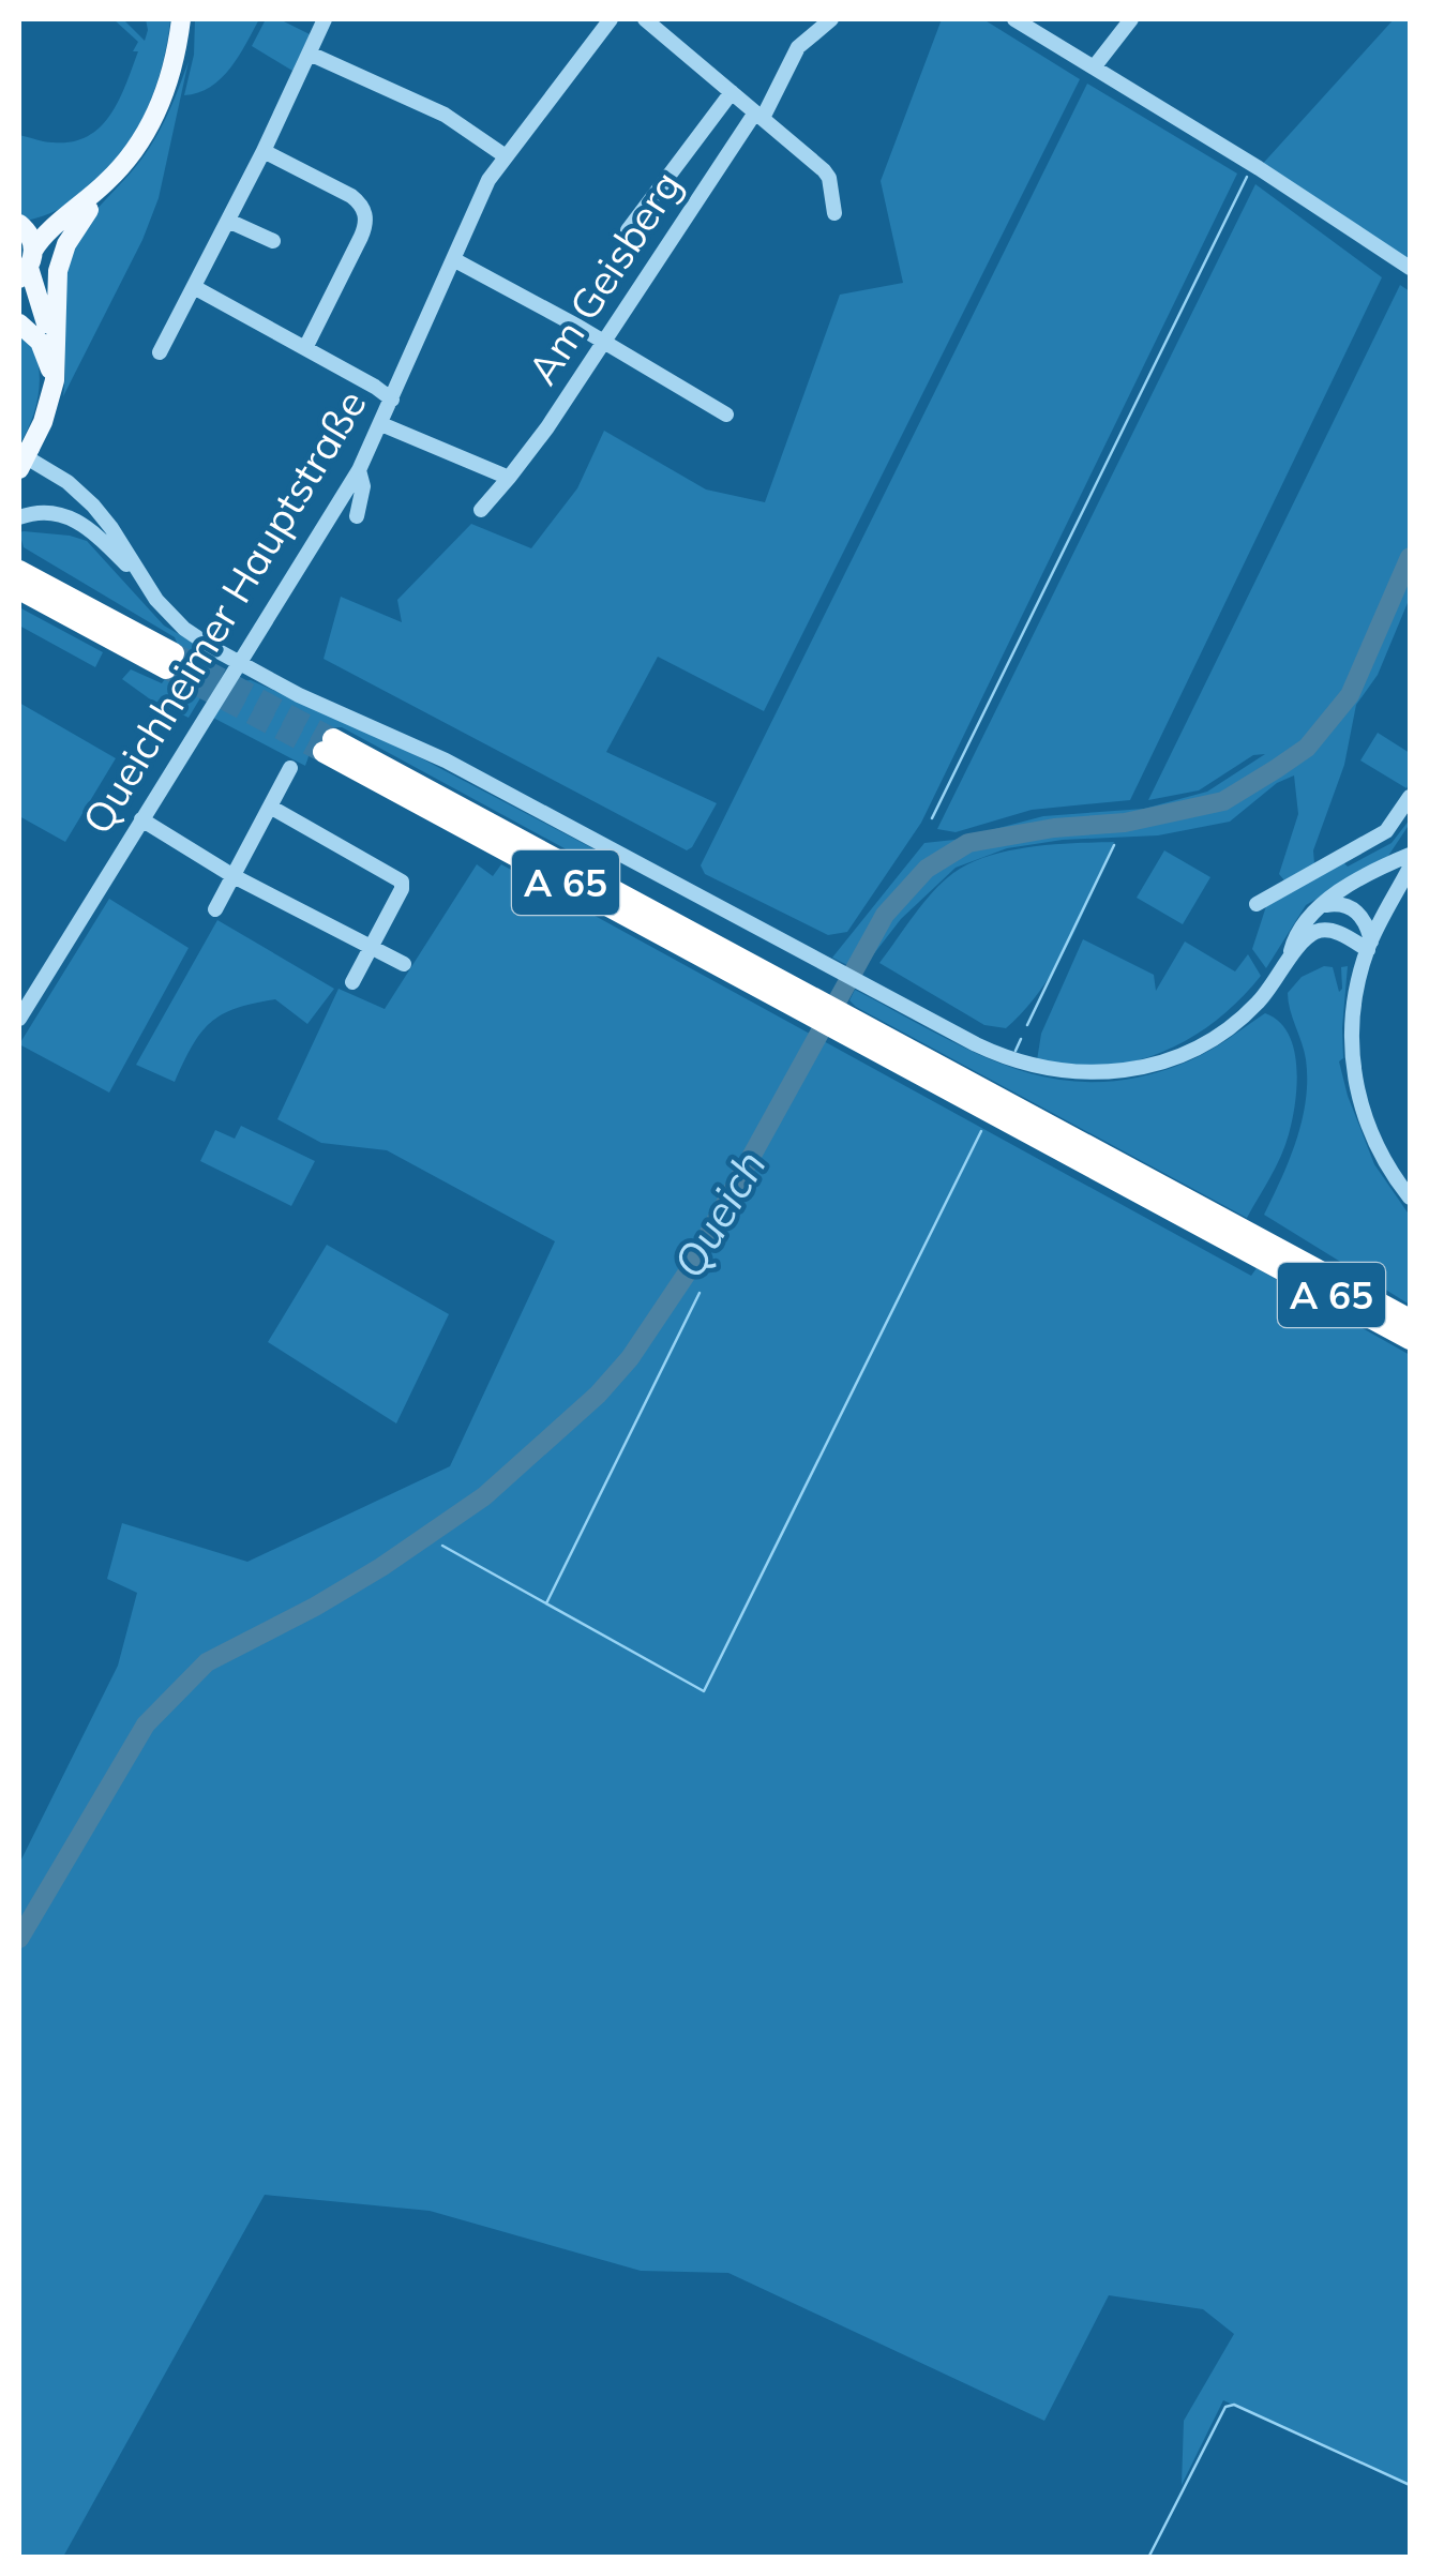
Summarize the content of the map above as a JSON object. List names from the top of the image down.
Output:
{
  "streets": {
    "highway": ["A 65"],
    "street": ["Am Geisberg", "Queichheimer Hauptstraße"]
  },
  "water": ["Queich"]
}
